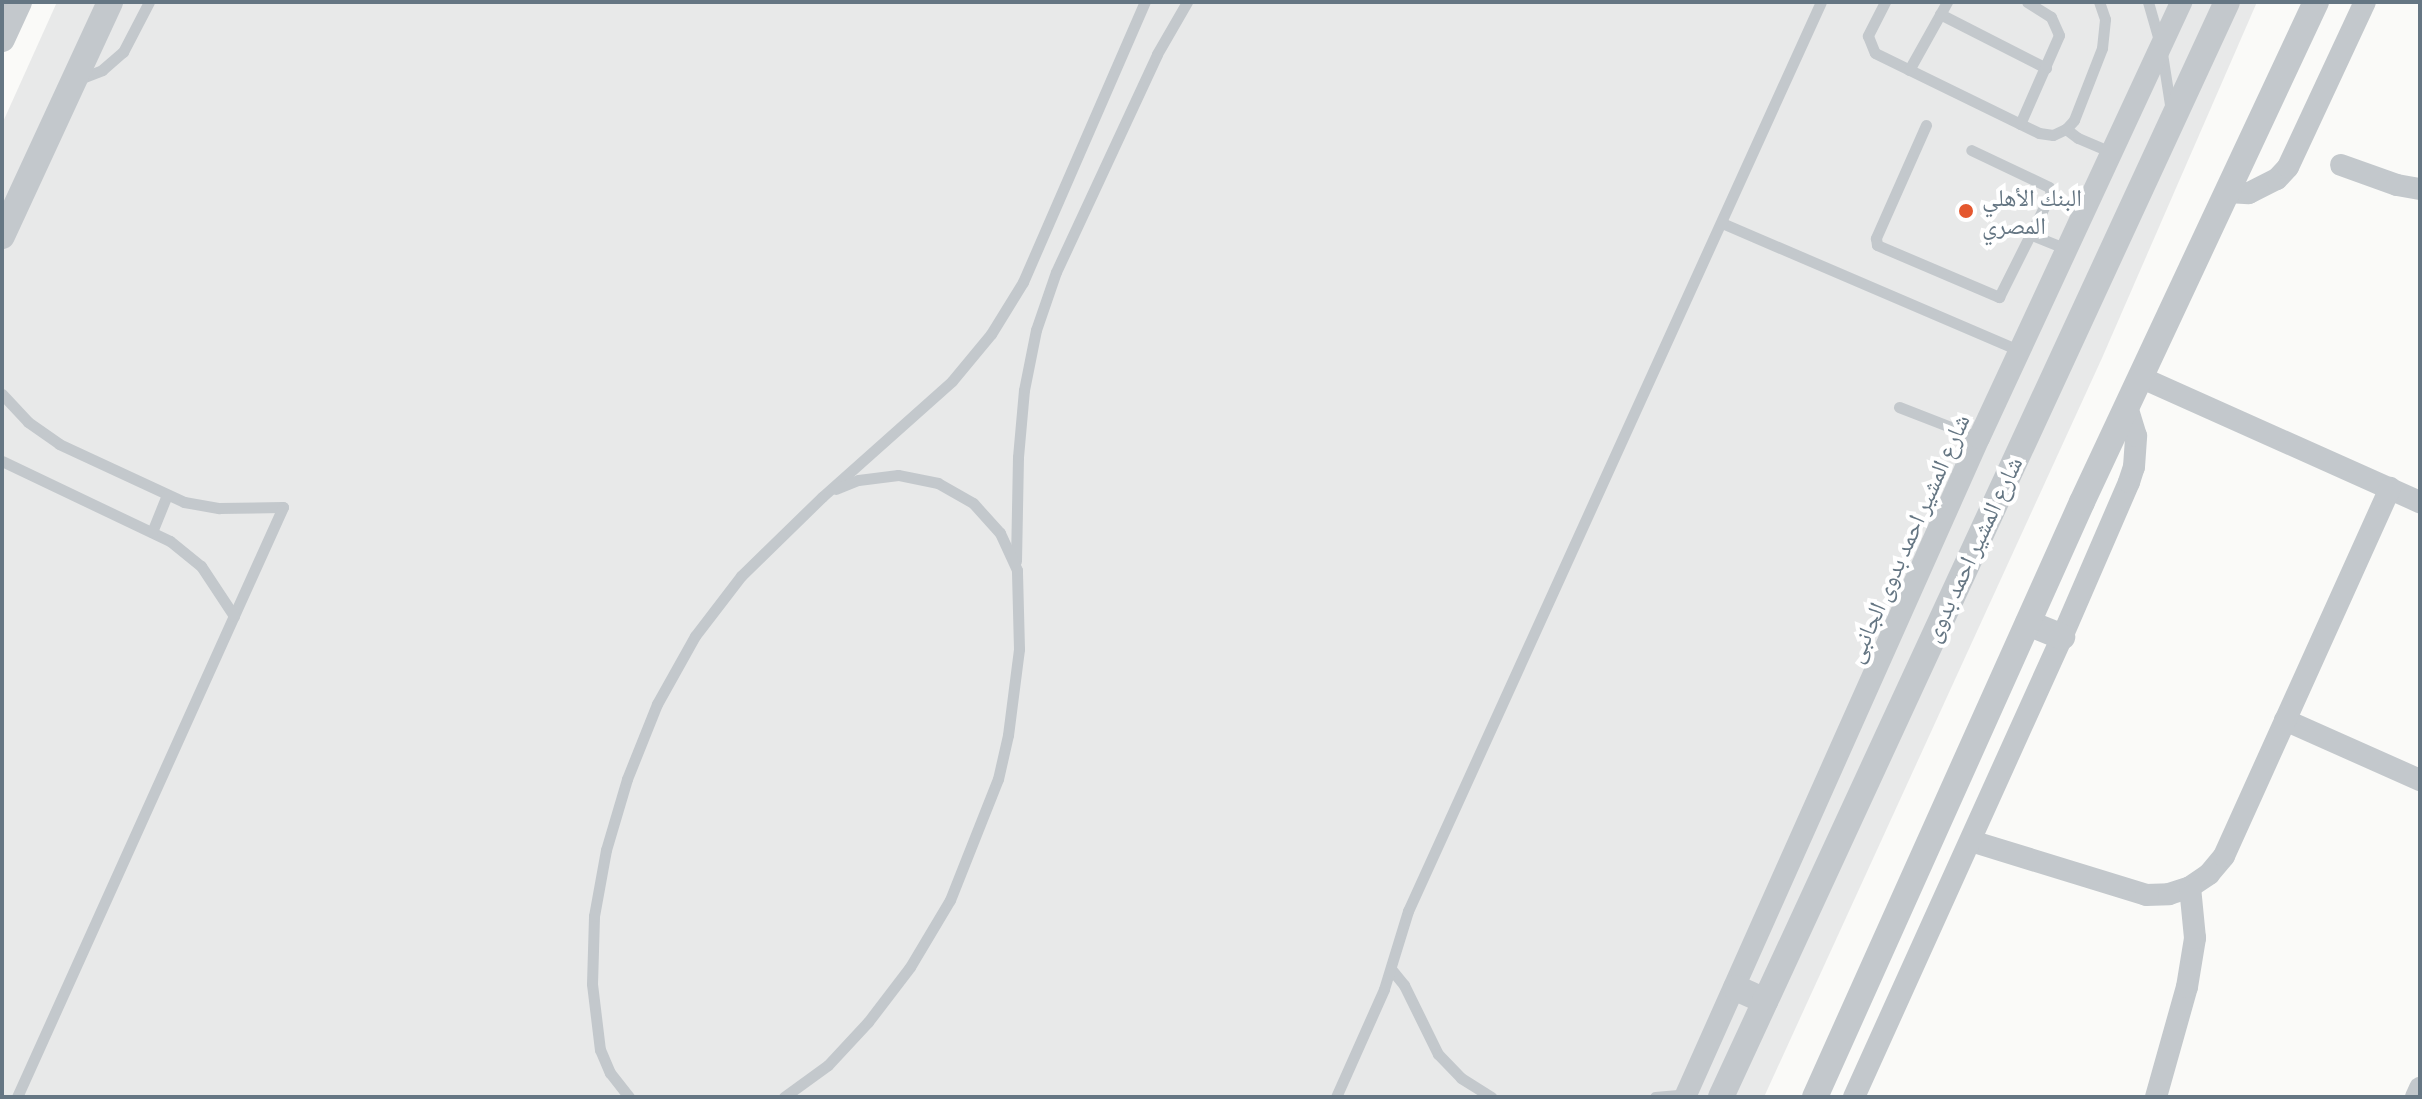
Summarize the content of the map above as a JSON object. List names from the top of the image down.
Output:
{
  "streets": {
    "street": ["شارع المشير احمد بدوى الجانبى", "شارع المشير احمد بدوى"]
  },
  "places": ["البنك الأهلي المصري"]
}
